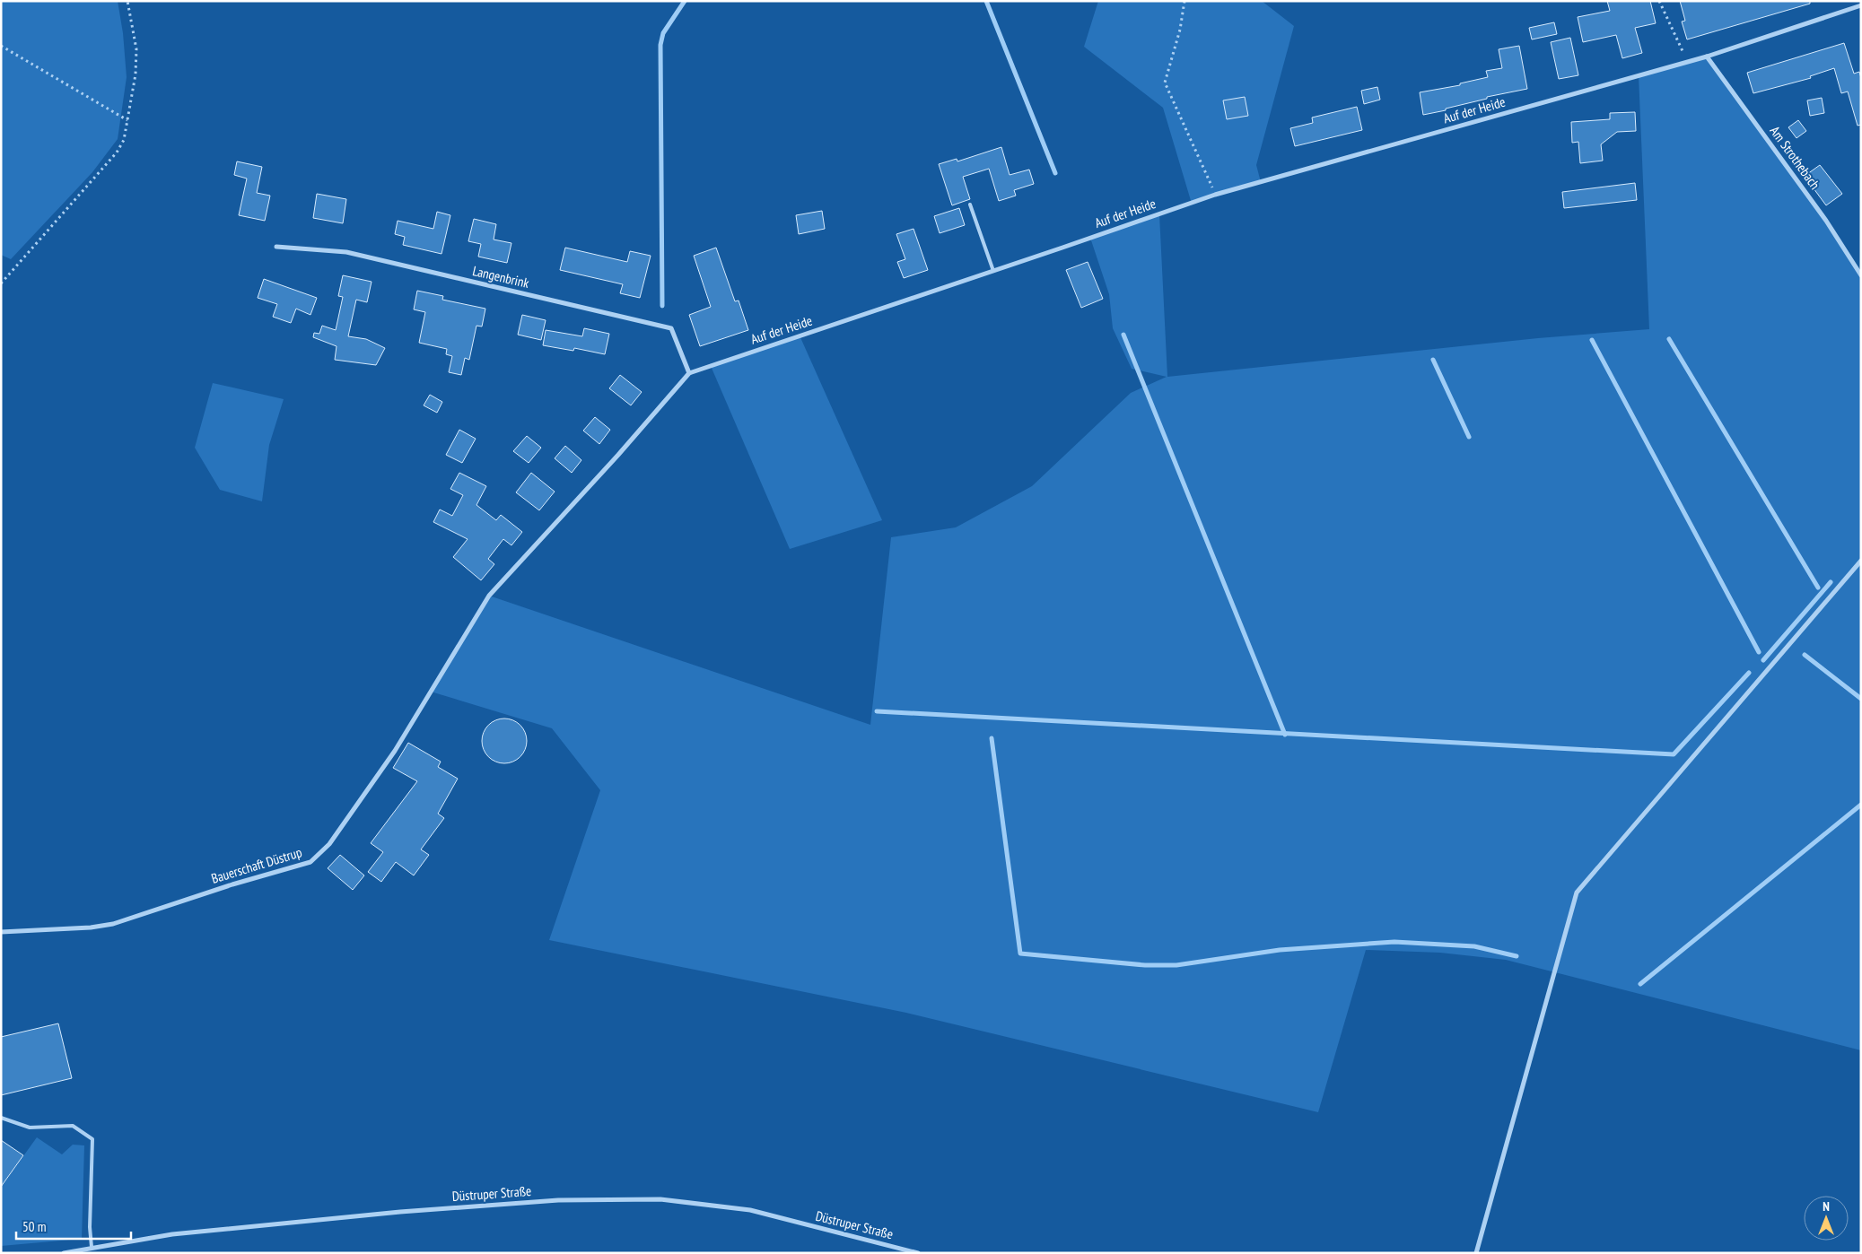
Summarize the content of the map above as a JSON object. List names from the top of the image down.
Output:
{
  "streets": {
    "street": [
      "Auf der Heide",
      "Am Strothebach",
      "Langenbrink",
      "Bauerschaft Düstrup",
      "Düstruper Straße"
    ]
  },
  "crossings": [
    ["Auf der Heide", "Am Strothebach"],
    ["Auf der Heide", "Langenbrink"],
    ["Auf der Heide", "Bauerschaft Düstrup"],
    ["Langenbrink", "Bauerschaft Düstrup"]
  ],
  "scale_bar": "50 m",
  "north": "top"
}
